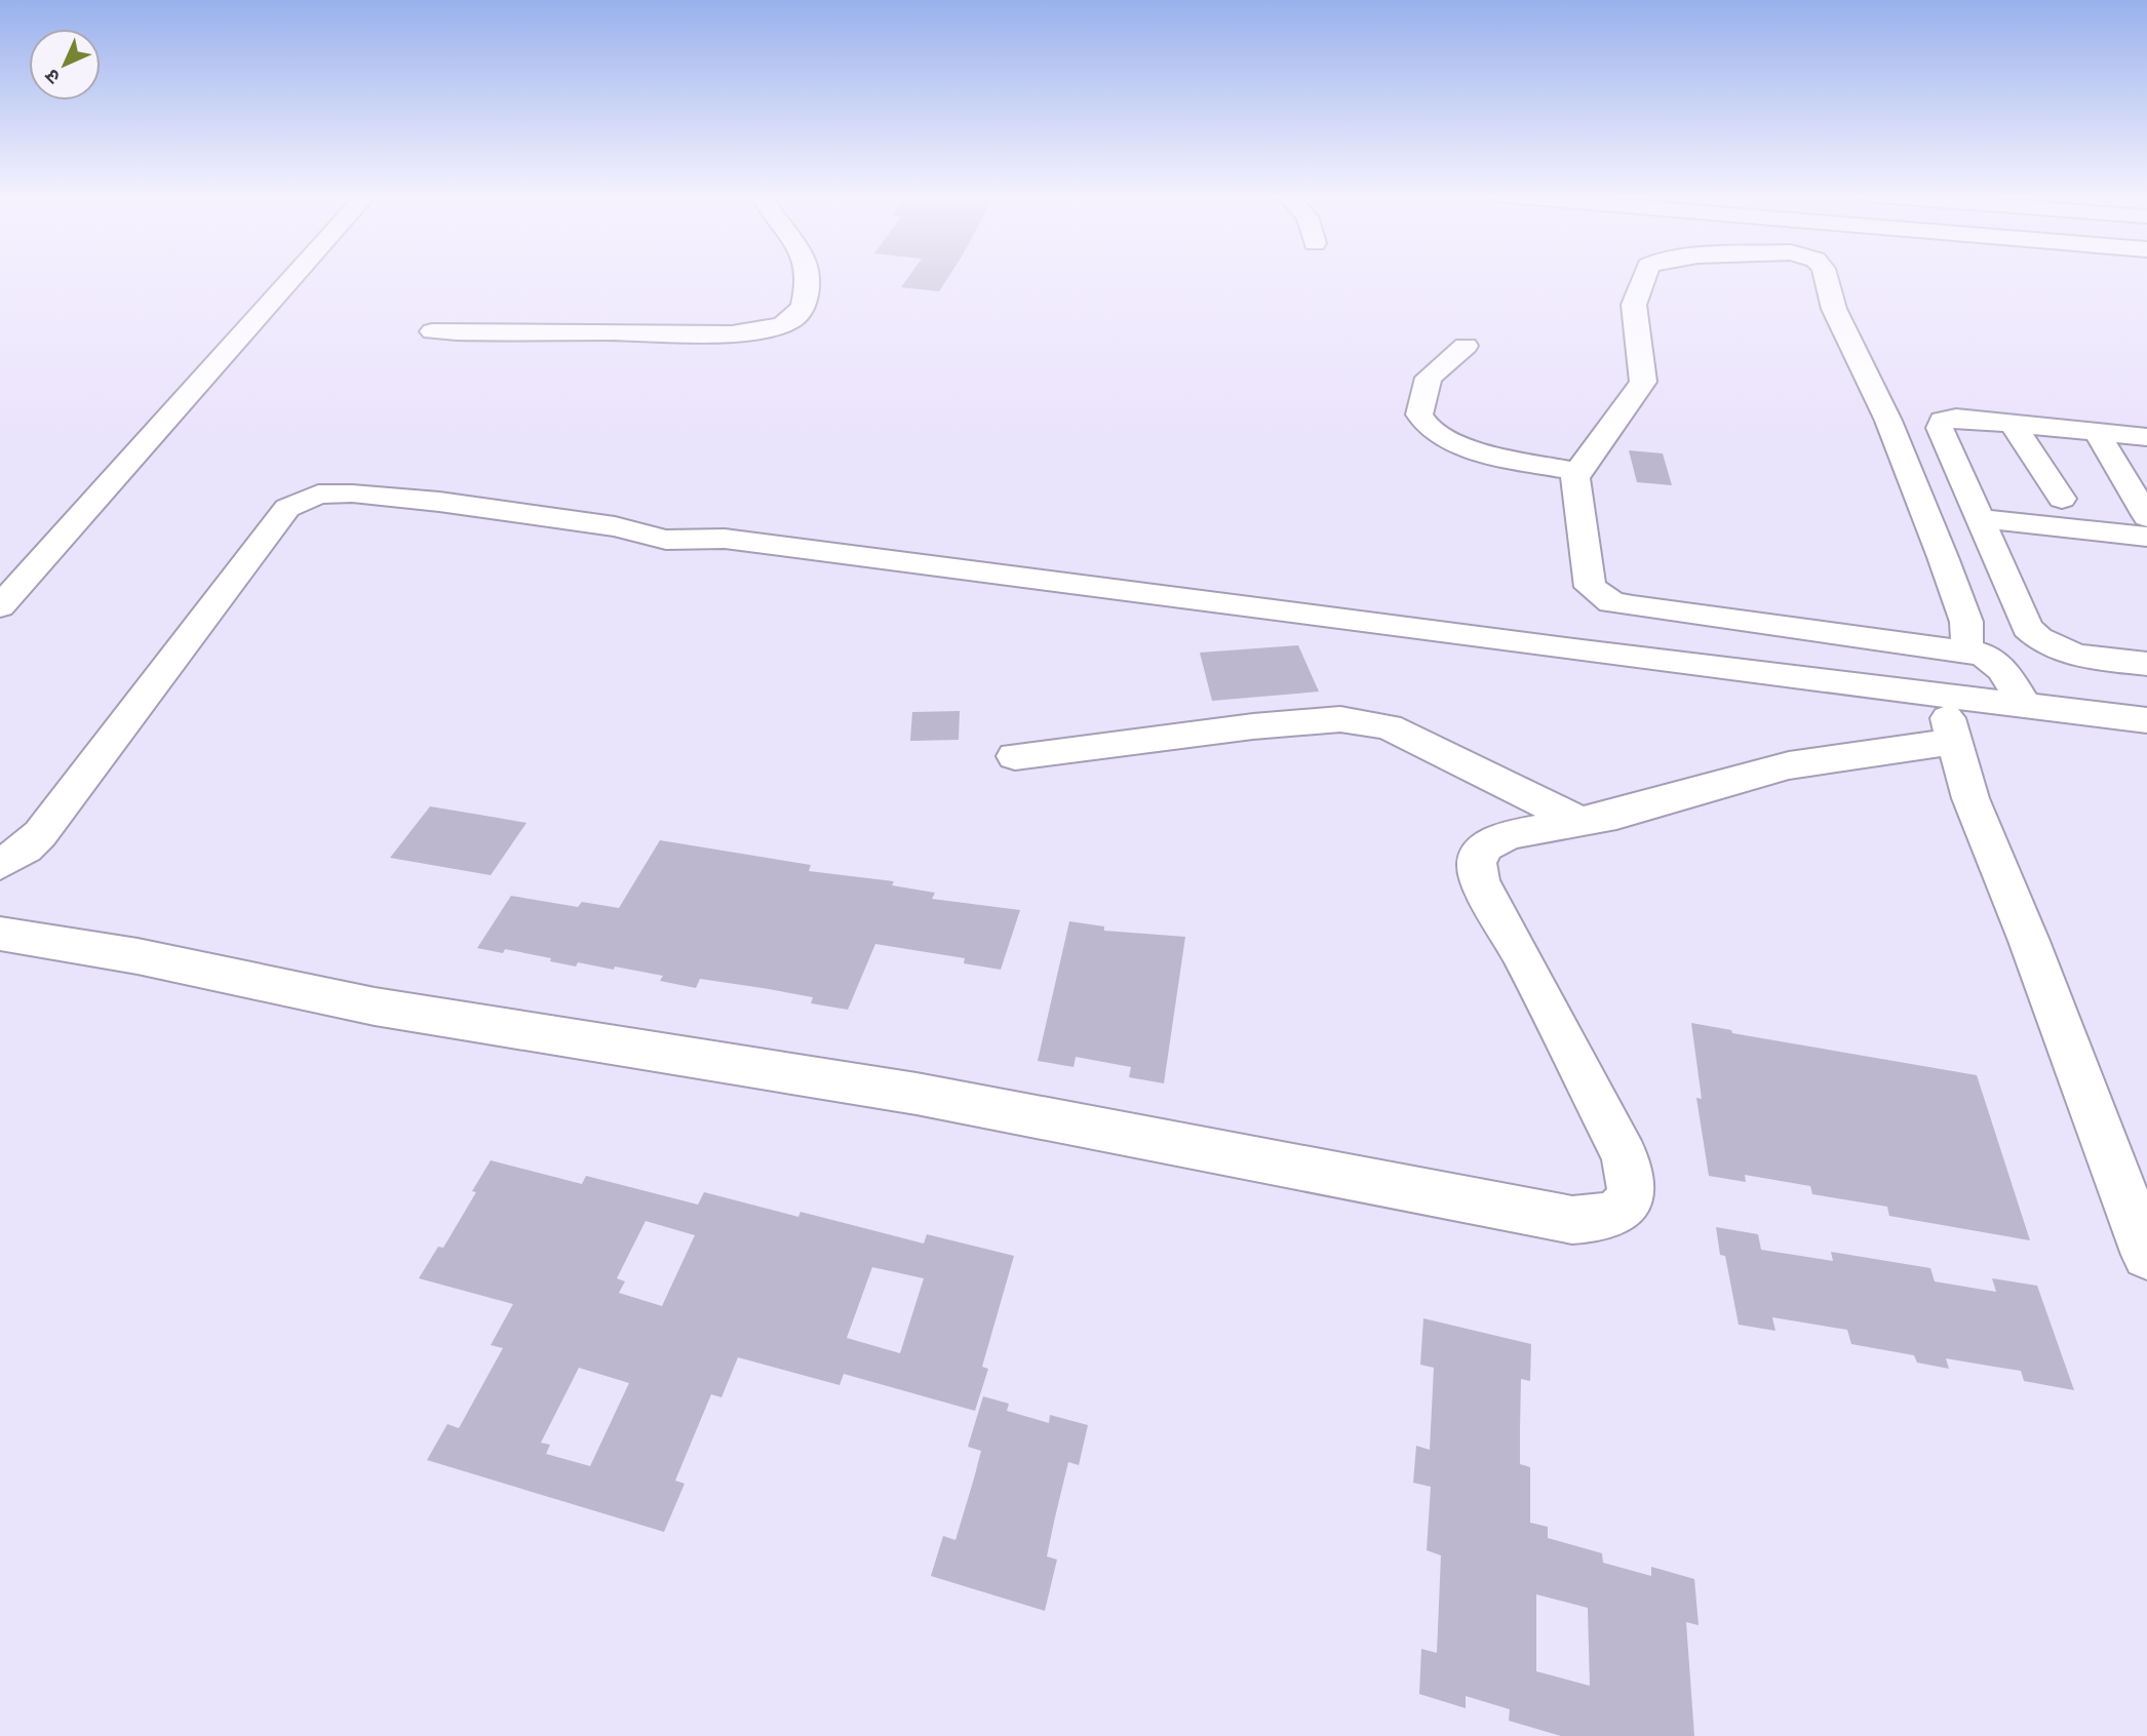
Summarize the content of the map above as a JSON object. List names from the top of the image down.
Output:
{
  "north": "bottom left"
}
